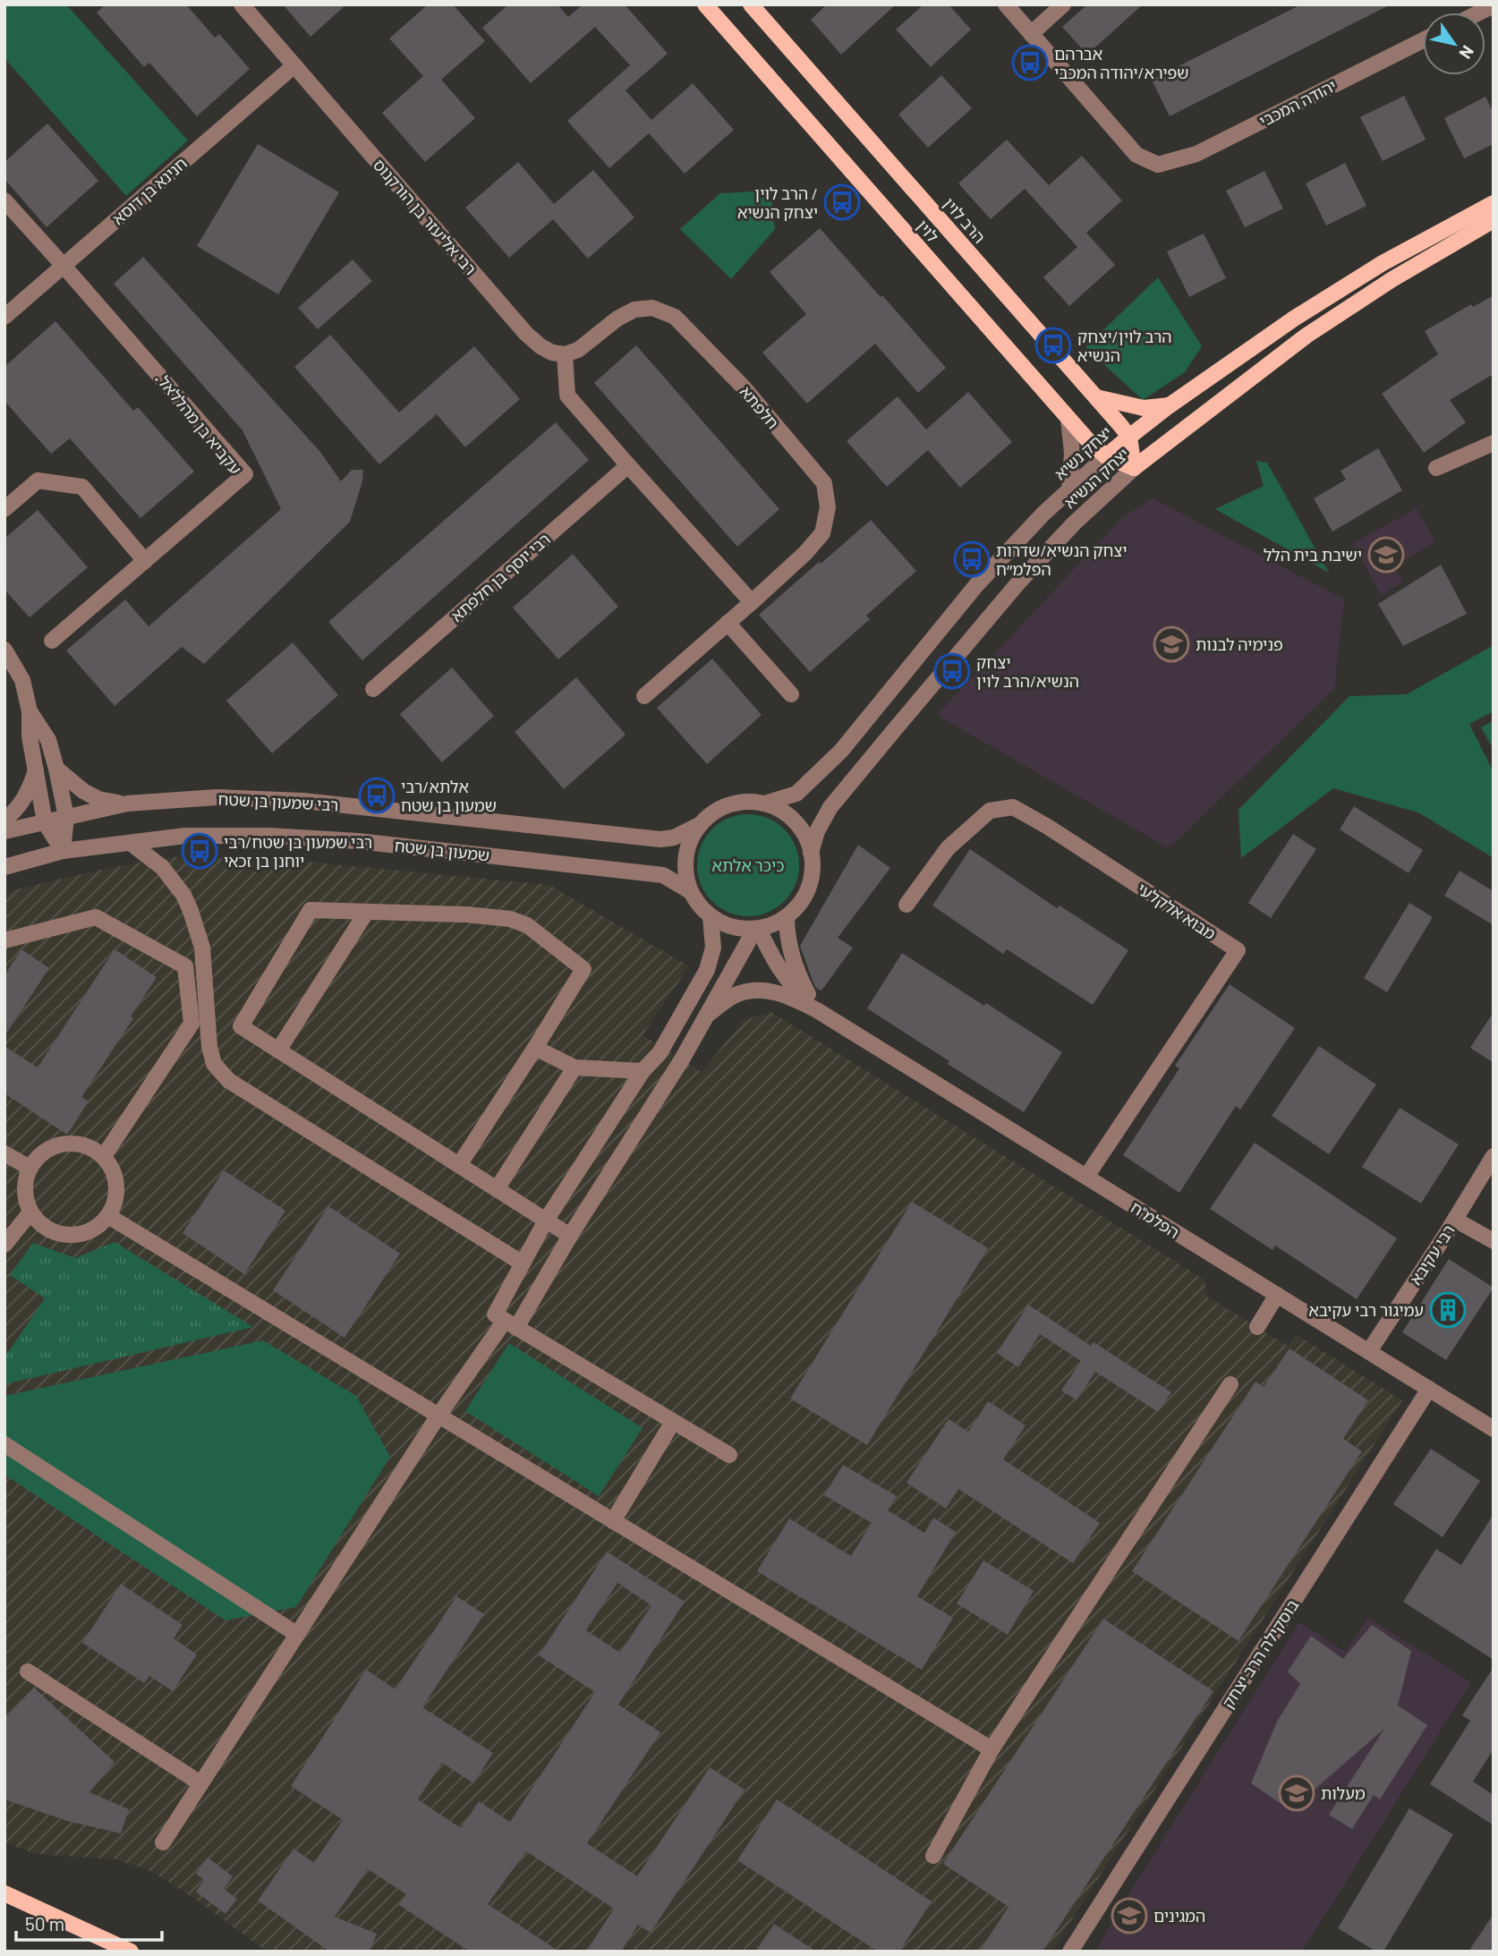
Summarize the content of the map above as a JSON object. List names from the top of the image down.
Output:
{
  "streets": {
    "main road": [
      "הרב לוין",
      "לוין",
      "יצחק נשיא",
      "יצחק הנשיא"
    ],
    "street": [
      "יהודה המכבי",
      "חנינא בן דוסא",
      "רבי אליעזר בן הורקנוס",
      "חלפתא",
      ".עקביא בן מהללאל",
      "רבי יוסף בן חלפתא",
      "רבי שמעון בן שטח",
      "שמעון בן שטח",
      "מבוא אלקלעי",
      "הפלמ\"ח",
      "רבי עקיבא",
      "בוסקילה הרב יצחק"
    ]
  },
  "crossings": [
    ["חנינא בן דוסא", "רבי אליעזר בן הורקנוס"],
    ["חנינא בן דוסא", ".עקביא בן מהללאל"],
    ["רבי אליעזר בן הורקנוס", "חלפתא"],
    ["הרב לוין", "יצחק נשיא"],
    ["לוין", "יצחק נשיא"],
    ["לוין", "יצחק הנשיא"],
    ["יצחק נשיא", "יצחק הנשיא"],
    ["יצחק נשיא", "רבי שמעון בן שטח"],
    ["יצחק נשיא", "שמעון בן שטח"],
    ["יצחק הנשיא", "רבי שמעון בן שטח"],
    ["יצחק הנשיא", "שמעון בן שטח"],
    ["רבי שמעון בן שטח", "שמעון בן שטח"],
    ["מבוא אלקלעי", "הפלמ\"ח"],
    ["הפלמ\"ח", "רבי עקיבא"],
    ["הפלמ\"ח", "בוסקילה הרב יצחק"]
  ],
  "parks": ["כיכר אלתא"],
  "places": {
    "bus stop": [
      "אברהם שפירא/יהודה המכבי",
      "הרב לוין / יצחק הנשיא",
      "הרב לוין/יצחק הנשיא",
      "יצחק הנשיא/שדרות הפלמ״ח",
      "יצחק הנשיא/הרב לוין",
      "אלתא/רבי שמעון בן שטח",
      "רבי שמעון בן שטח/רבי יוחנן בן זכאי"
    ],
    "school or university": [
      "ישיבת בית הלל",
      "פנימיה לבנות",
      "מעלות",
      "המגינים"
    ],
    "building": ["עמיגור רבי עקיבא"]
  },
  "scale_bar": "50 m",
  "north": "bottom right"
}
